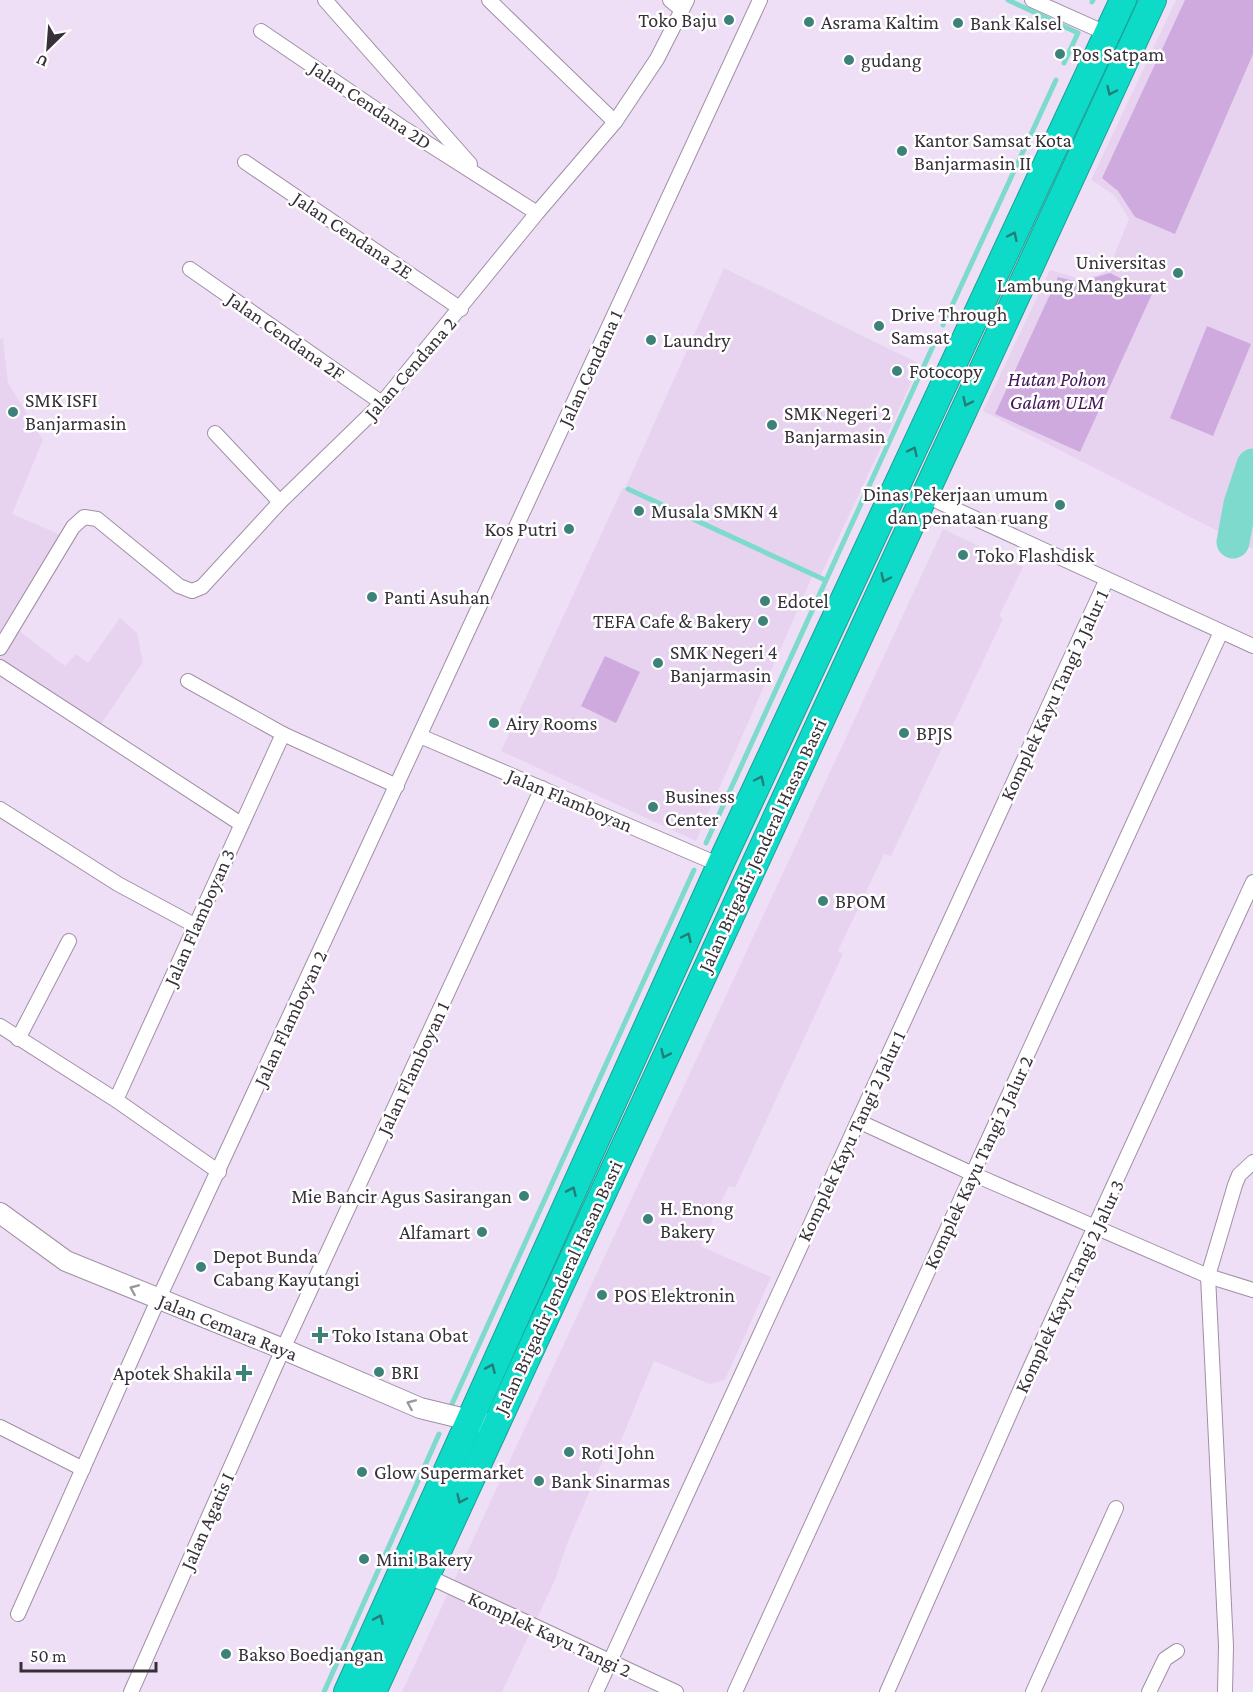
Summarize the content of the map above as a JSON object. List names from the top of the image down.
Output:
{
  "streets": {
    "highway": ["Jalan Brigadir Jenderal Hasan Basri"],
    "street": [
      "Jalan Cendana 2D",
      "Jalan Cendana 2E",
      "Jalan Cendana 2F",
      "Jalan Cendana 2",
      "Jalan Cendana 1",
      "Komplek Kayu Tangi 2 Jalur 1",
      "Jalan Flamboyan",
      "Jalan Flamboyan 3",
      "Jalan Flamboyan 2",
      "Jalan Flamboyan 1",
      "Komplek Kayu Tangi 2 Jalur 2",
      "Komplek Kayu Tangi 2 Jalur 3",
      "Jalan Cemara Raya",
      "Jalan Agatis I",
      "Komplek Kayu Tangi 2"
    ]
  },
  "crossings": [
    ["Jalan Cendana 2D", "Jalan Cendana 2"],
    ["Jalan Cendana 2E", "Jalan Cendana 2"],
    ["Jalan Cendana 2F", "Jalan Cendana 2"],
    ["Jalan Cendana 1", "Jalan Flamboyan"],
    ["Jalan Cendana 1", "Jalan Flamboyan 2"],
    ["Komplek Kayu Tangi 2 Jalur 1", "Komplek Kayu Tangi 2"],
    ["Jalan Flamboyan", "Jalan Brigadir Jenderal Hasan Basri"],
    ["Jalan Flamboyan", "Jalan Flamboyan 2"],
    ["Jalan Flamboyan", "Jalan Flamboyan 1"],
    ["Jalan Brigadir Jenderal Hasan Basri", "Jalan Cemara Raya"],
    ["Jalan Brigadir Jenderal Hasan Basri", "Komplek Kayu Tangi 2"],
    ["Jalan Flamboyan 2", "Jalan Cemara Raya"],
    ["Jalan Flamboyan 1", "Jalan Cemara Raya"],
    ["Jalan Flamboyan 1", "Jalan Agatis I"],
    ["Jalan Cemara Raya", "Jalan Agatis I"]
  ],
  "parks": ["Hutan Pohon Galam ULM"],
  "places": {
    "other": [
      "Toko Baju",
      "Asrama Kaltim",
      "Bank Kalsel",
      "Pos Satpam",
      "gudang",
      "Kantor Samsat Kota Banjarmasin II",
      "Universitas Lambung Mangkurat",
      "Drive Through Samsat",
      "Laundry",
      "Fotocopy",
      "SMK ISFI Banjarmasin",
      "SMK Negeri 2 Banjarmasin",
      "Dinas Pekerjaan umum dan penataan ruang",
      "Musala SMKN 4",
      "Kos Putri",
      "Toko Flashdisk",
      "Panti Asuhan",
      "Edotel",
      "TEFA Cafe & Bakery",
      "SMK Negeri 4 Banjarmasin",
      "Airy Rooms",
      "BPJS",
      "Business Center",
      "BPOM",
      "Mie Bancir Agus Sasirangan",
      "H. Enong Bakery",
      "Alfamart",
      "Depot Bunda Cabang Kayutangi",
      "POS Elektronin",
      "BRI",
      "Roti John",
      "Glow Supermarket",
      "Bank Sinarmas",
      "Mini Bakery",
      "Bakso Boedjangan"
    ],
    "health": ["Toko Istana Obat", "Apotek Shakila"]
  },
  "scale_bar": "50 m",
  "north": "bottom left"
}
